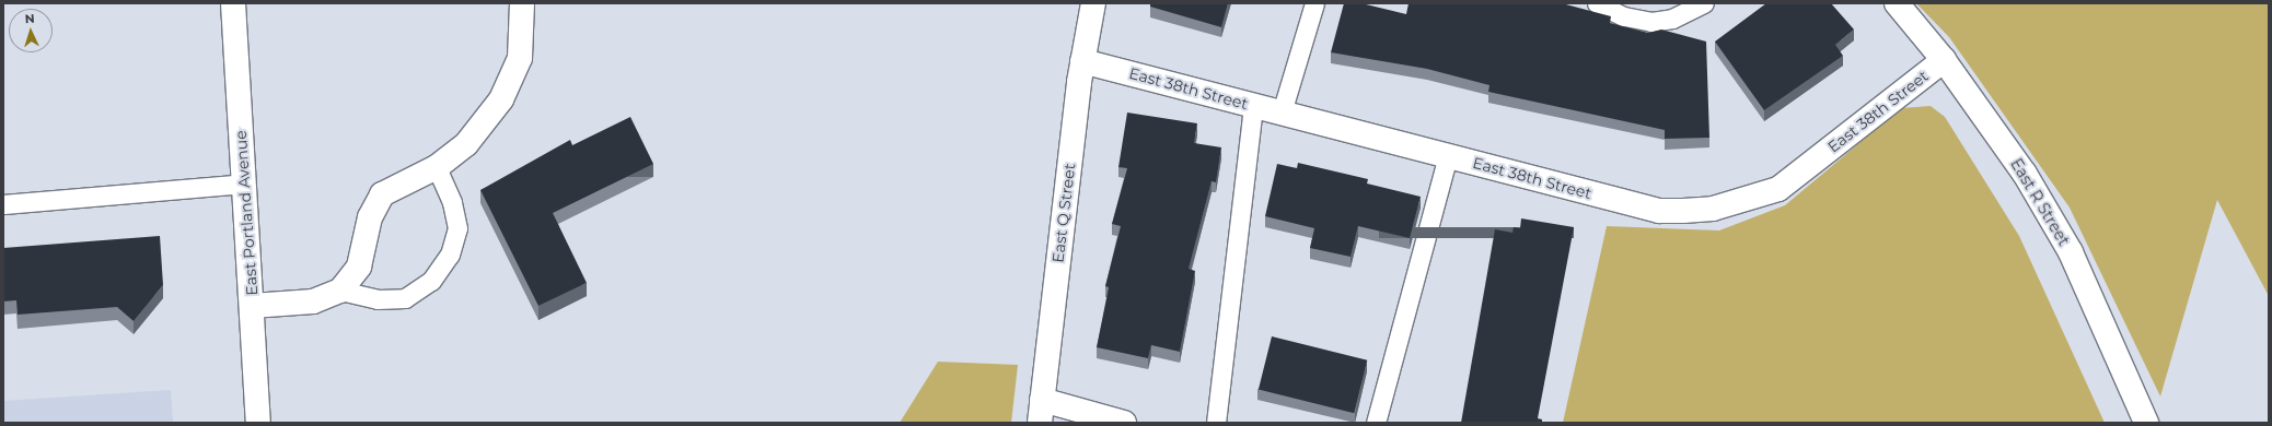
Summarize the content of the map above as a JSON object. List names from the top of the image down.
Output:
{
  "streets": {
    "street": [
      "East 38th Street",
      "East R Street",
      "East Portland Avenue",
      "East Q Street"
    ]
  },
  "crossings": [
    ["East 38th Street", "East R Street"],
    ["East 38th Street", "East Q Street"]
  ],
  "north": "top"
}
